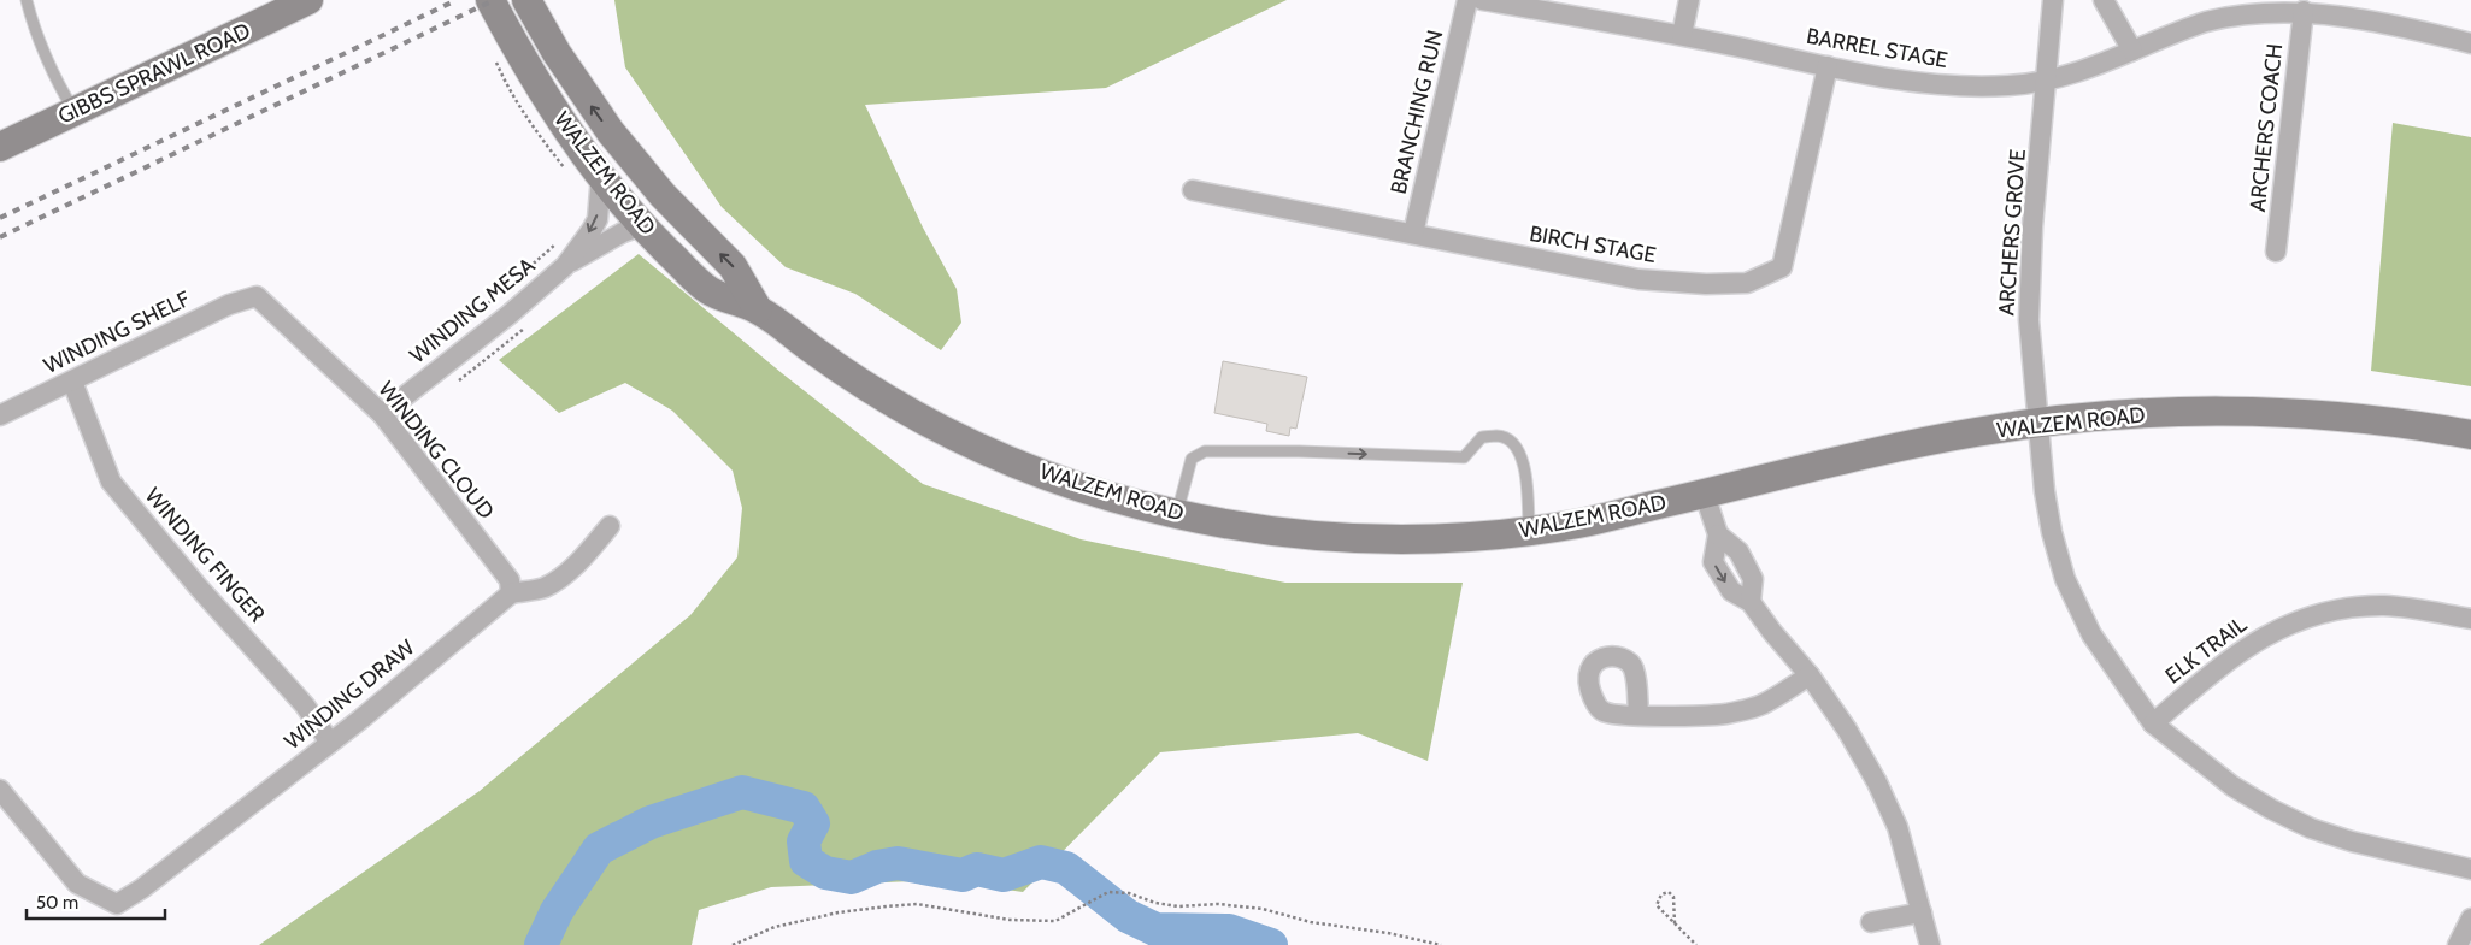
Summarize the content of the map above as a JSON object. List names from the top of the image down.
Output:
{
  "streets": {
    "main road": ["GIBBS SPRAWL ROAD", "WALZEM ROAD"],
    "street": [
      "BARREL STAGE",
      "BRANCHING RUN",
      "ARCHERS COACH",
      "ARCHERS GROVE",
      "BIRCH STAGE",
      "WINDING MESA",
      "WINDING SHELF",
      "WINDING CLOUD",
      "WINDING FINGER",
      "ELK TRAIL",
      "WINDING DRAW"
    ]
  },
  "crossings": [
    ["BARREL STAGE", "ARCHERS COACH"],
    ["BARREL STAGE", "ARCHERS GROVE"],
    ["BARREL STAGE", "BIRCH STAGE"],
    ["BRANCHING RUN", "BIRCH STAGE"],
    ["WALZEM ROAD", "ARCHERS GROVE"],
    ["WALZEM ROAD", "WINDING MESA"],
    ["ARCHERS GROVE", "ELK TRAIL"],
    ["WINDING MESA", "WINDING CLOUD"],
    ["WINDING SHELF", "WINDING CLOUD"],
    ["WINDING SHELF", "WINDING FINGER"],
    ["WINDING CLOUD", "WINDING DRAW"],
    ["WINDING FINGER", "WINDING DRAW"]
  ],
  "scale_bar": "50 m"
}
